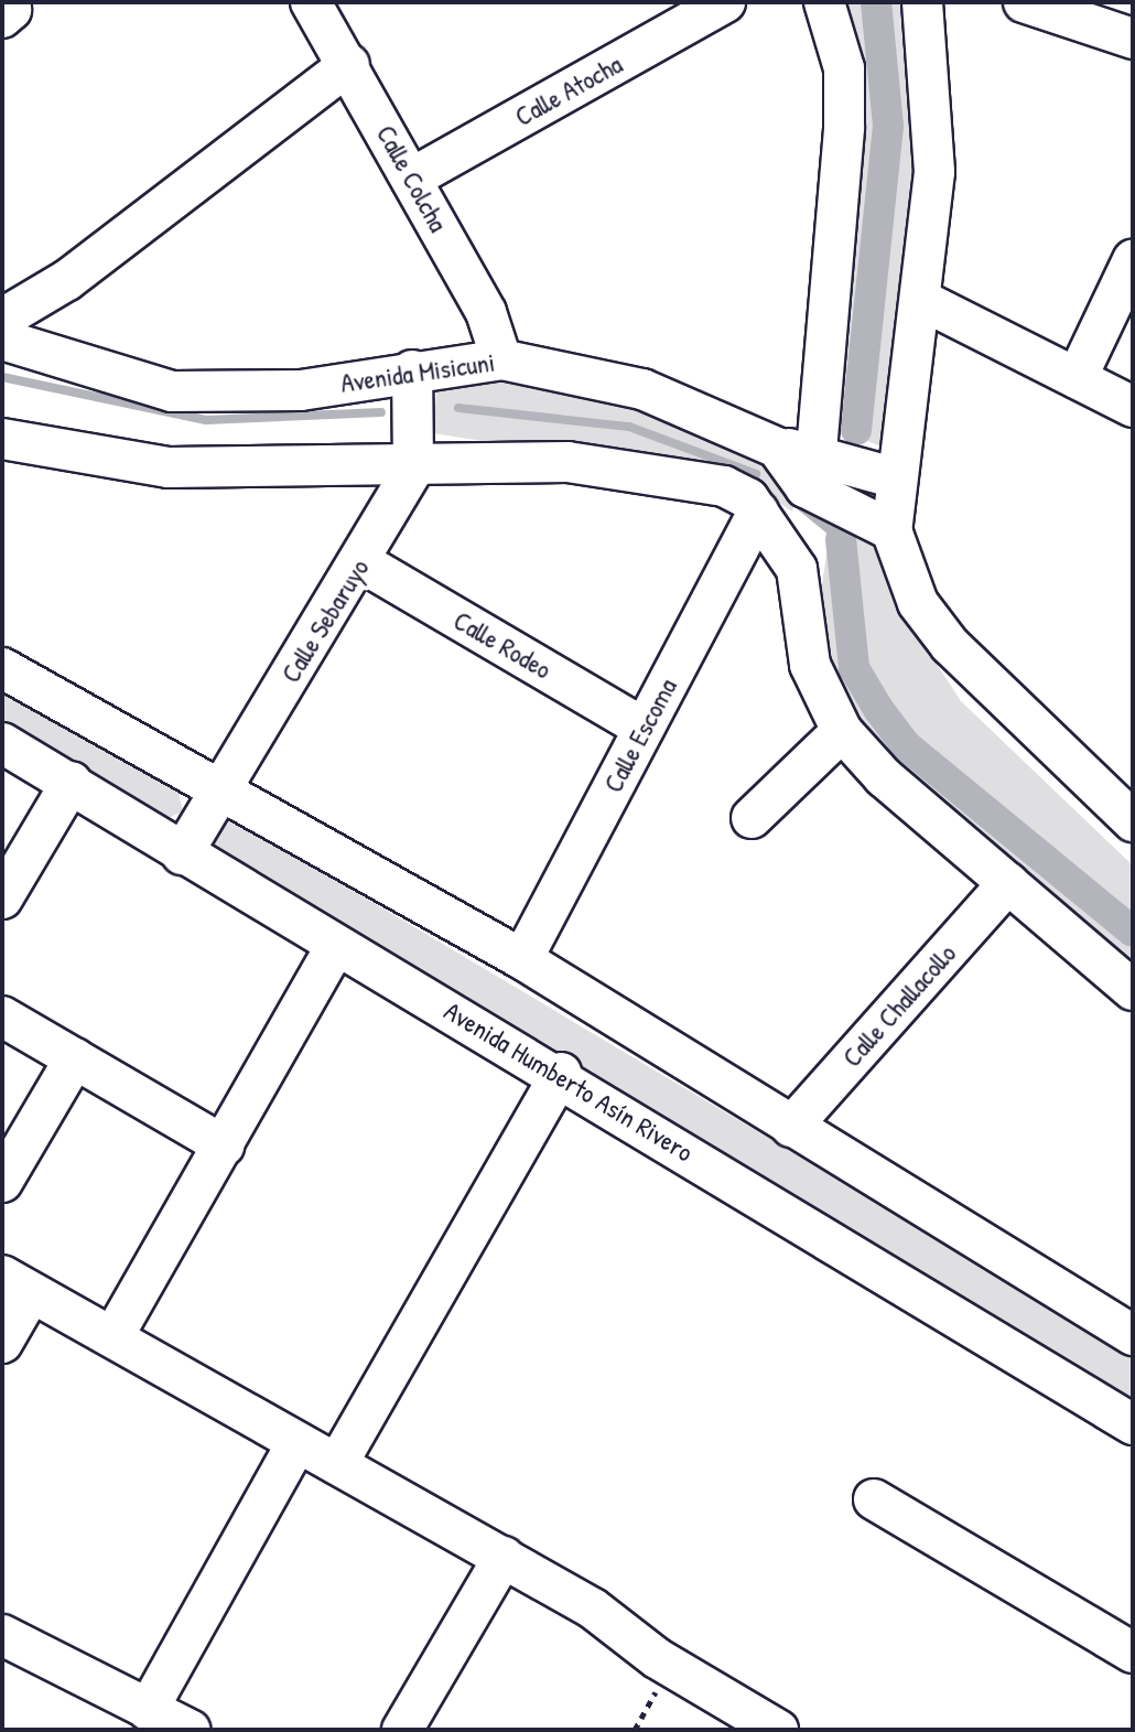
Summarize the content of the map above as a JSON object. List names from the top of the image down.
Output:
{
  "streets": {
    "street": [
      "Calle Atocha",
      "Calle Colcha",
      "Avenida Misicuni",
      "Calle Sebaruyo",
      "Calle Rodeo",
      "Calle Escoma",
      "Calle Challacollo",
      "Avenida Humberto Asín Rivero"
    ]
  },
  "crossings": [
    ["Calle Atocha", "Calle Colcha"],
    ["Calle Colcha", "Avenida Misicuni"],
    ["Avenida Misicuni", "Calle Sebaruyo"],
    ["Calle Sebaruyo", "Calle Rodeo"],
    ["Calle Sebaruyo", "Avenida Humberto Asín Rivero"],
    ["Calle Rodeo", "Calle Escoma"]
  ]
}
